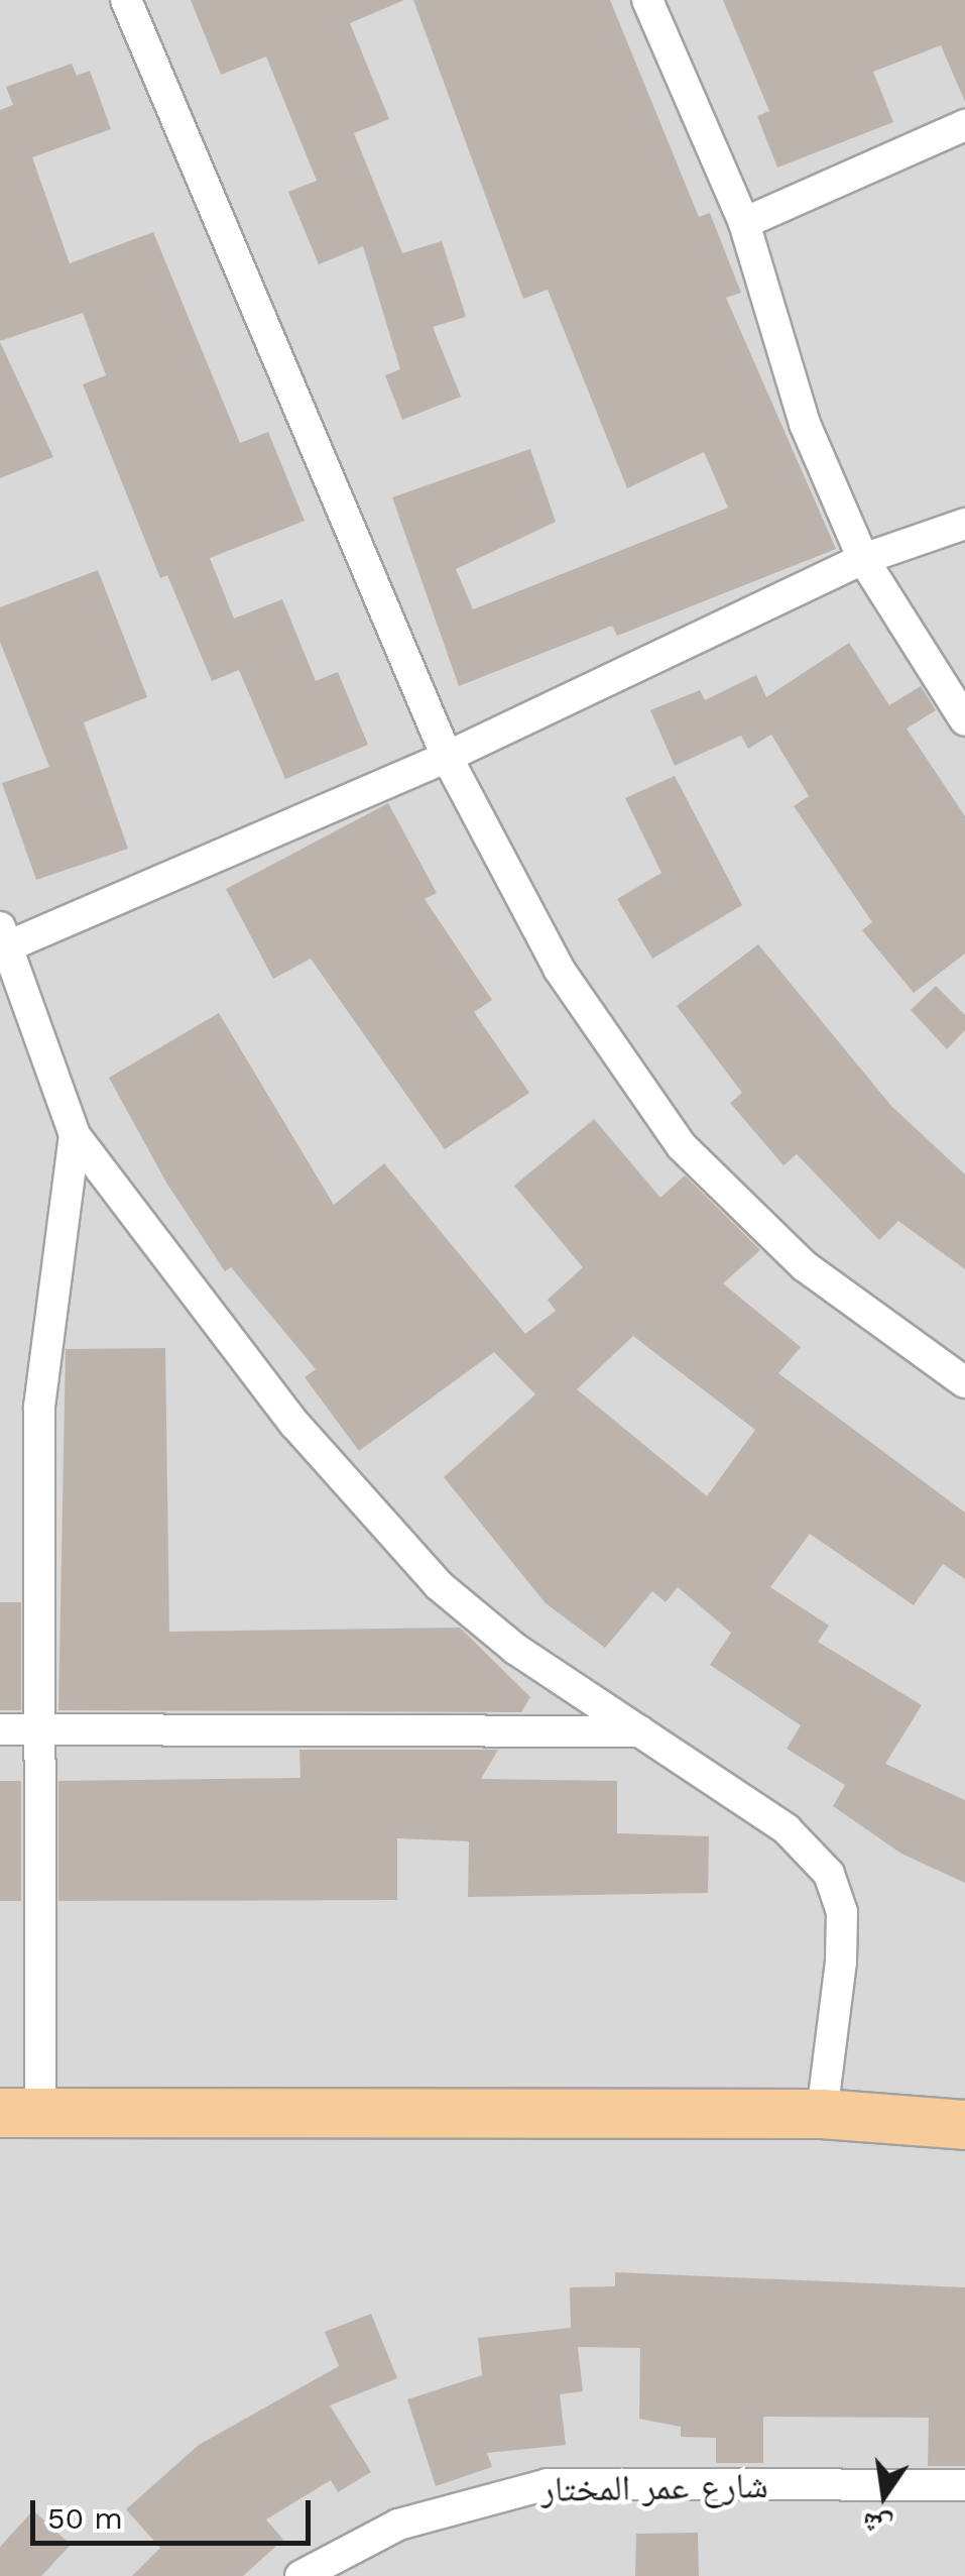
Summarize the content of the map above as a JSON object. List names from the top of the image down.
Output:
{
  "streets": {
    "street": ["شارع عمر المختار"]
  },
  "scale_bar": "50 m",
  "north": "bottom"
}
